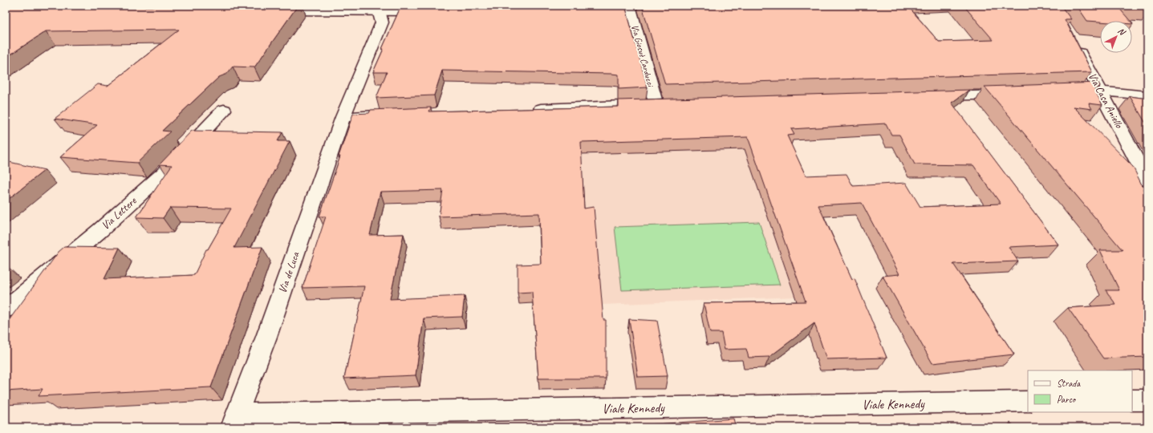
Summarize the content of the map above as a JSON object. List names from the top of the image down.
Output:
{
  "streets": {
    "street": [
      "Via Giosuè Carducci",
      "Via Casa Aniello",
      "Via Lettere",
      "Via de Luca",
      "Viale Kennedy"
    ]
  },
  "crossings": [
    ["Via de Luca", "Viale Kennedy"]
  ],
  "legend": ["Strada", "Parco"],
  "north": "top right"
}
